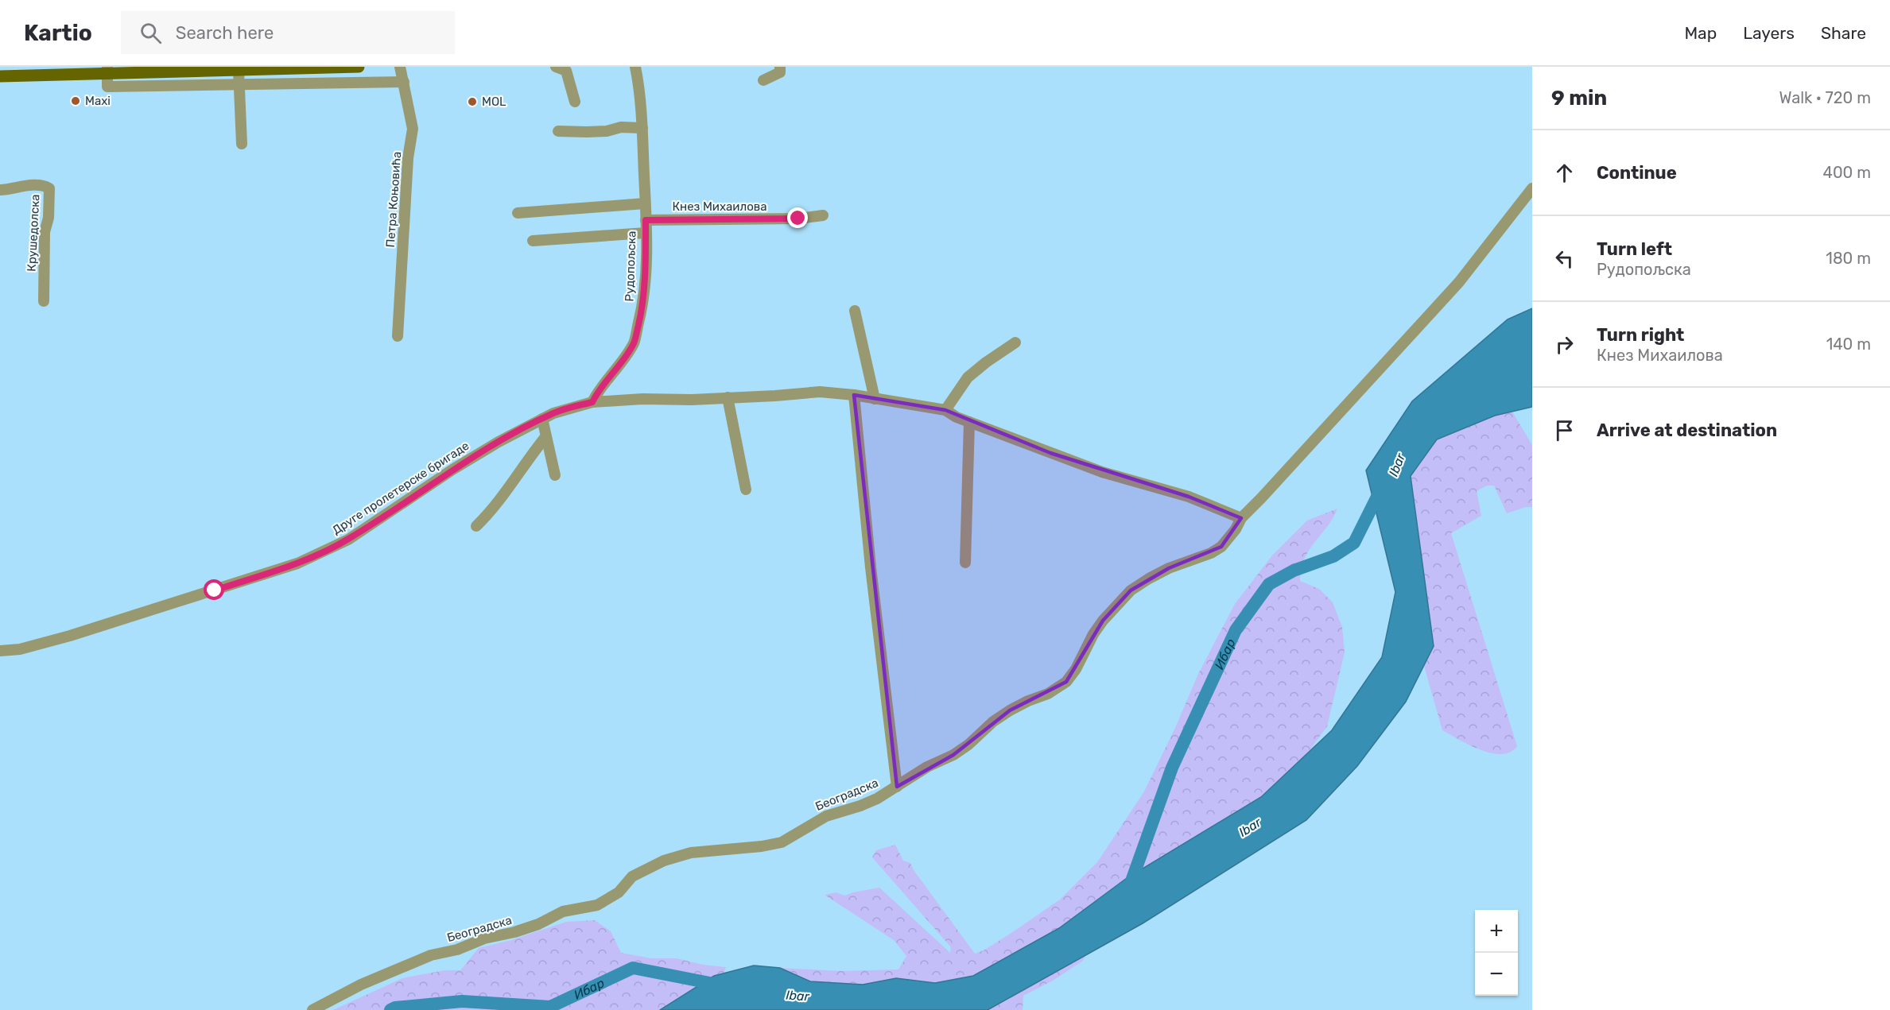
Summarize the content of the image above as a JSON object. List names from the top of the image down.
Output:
{
  "streets": {
    "street": [
      "Петра Коњовића",
      "Кнез Михаилова",
      "Крушедолска",
      "Рудопољска",
      "Друге пролетерске бригаде",
      "Београдска"
    ]
  },
  "crossings": [
    ["Кнез Михаилова", "Рудопољска"],
    ["Рудопољска", "Друге пролетерске бригаде"]
  ],
  "water": ["Ibar", "Ибар"],
  "places": ["Maxi", "MOL"],
  "page": {
    "header": "Kartio",
    "search": "Search here",
    "nav": ["Map", "Layers", "Share"],
    "heading": ["9 min", "Walk · 720 m"],
    "list": [
      ["Continue", "400 m"],
      ["Turn left", "Рудопољска", "180 m"],
      ["Turn right", "Кнез Михаилова", "140 m"],
      "Arrive at destination"
    ],
    "map_buttons": ["+", "−"]
  }
}
